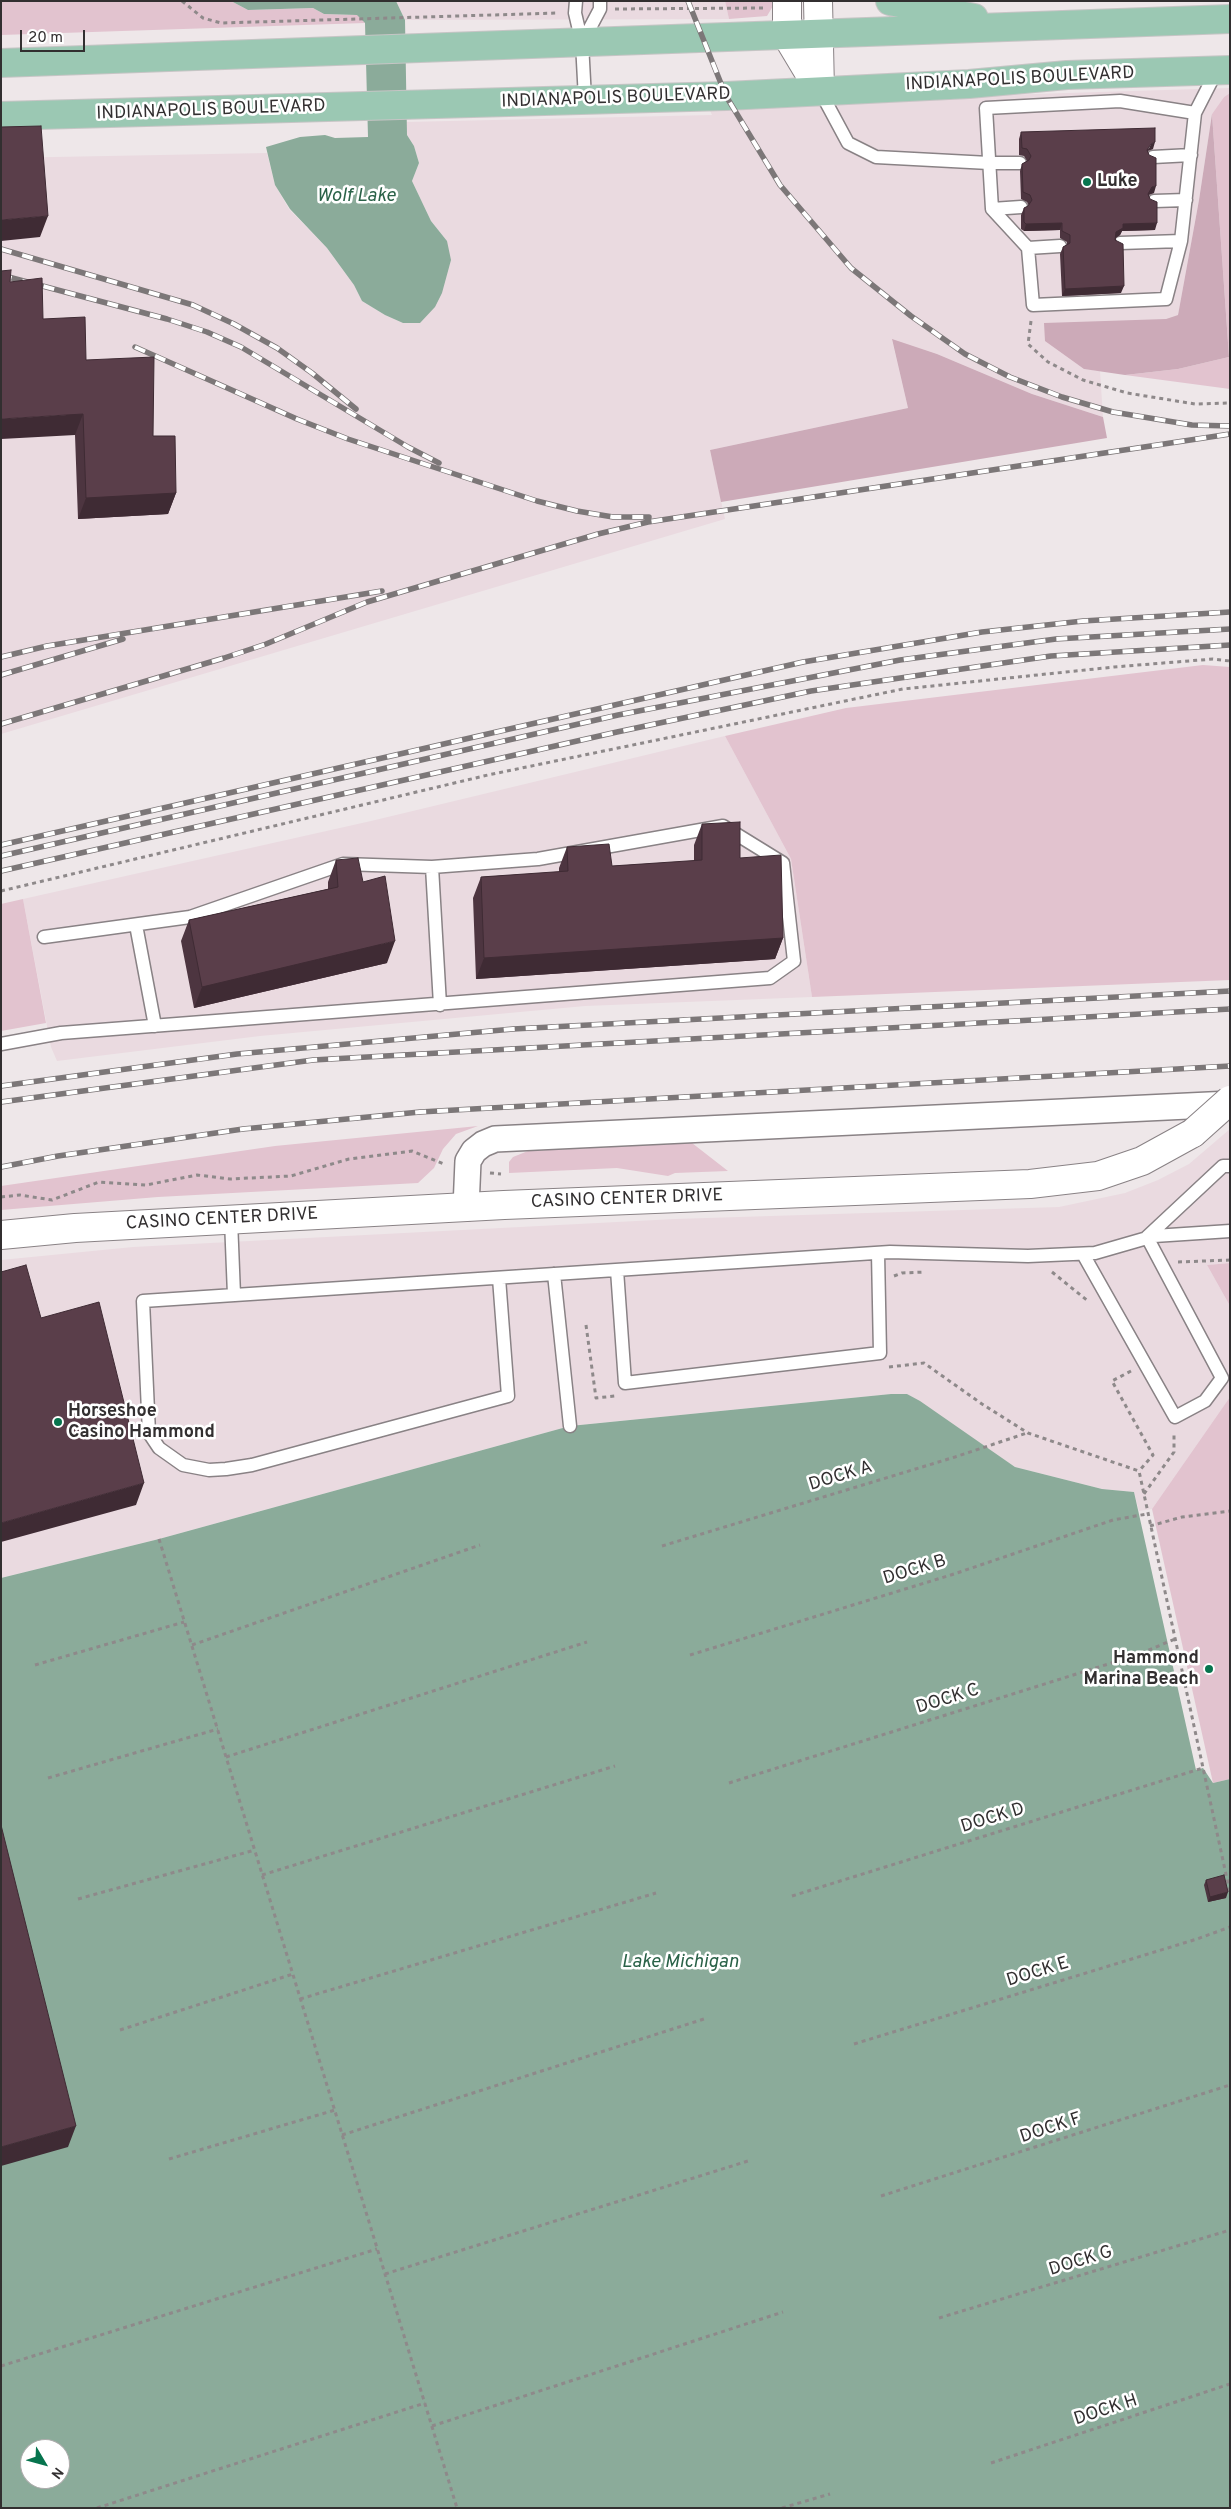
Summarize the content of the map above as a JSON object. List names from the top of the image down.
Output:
{
  "streets": {
    "main road": ["INDIANAPOLIS BOULEVARD"],
    "street": ["CASINO CENTER DRIVE"],
    "path": [
      "DOCK A",
      "DOCK B",
      "DOCK C",
      "DOCK D",
      "DOCK E",
      "DOCK F",
      "DOCK G",
      "DOCK H"
    ]
  },
  "water": ["Wolf Lake", "Lake Michigan"],
  "places": ["Luke", "Horseshoe Casino Hammond", "Hammond Marina Beach"],
  "scale_bar": "20 m",
  "north": "bottom right"
}
